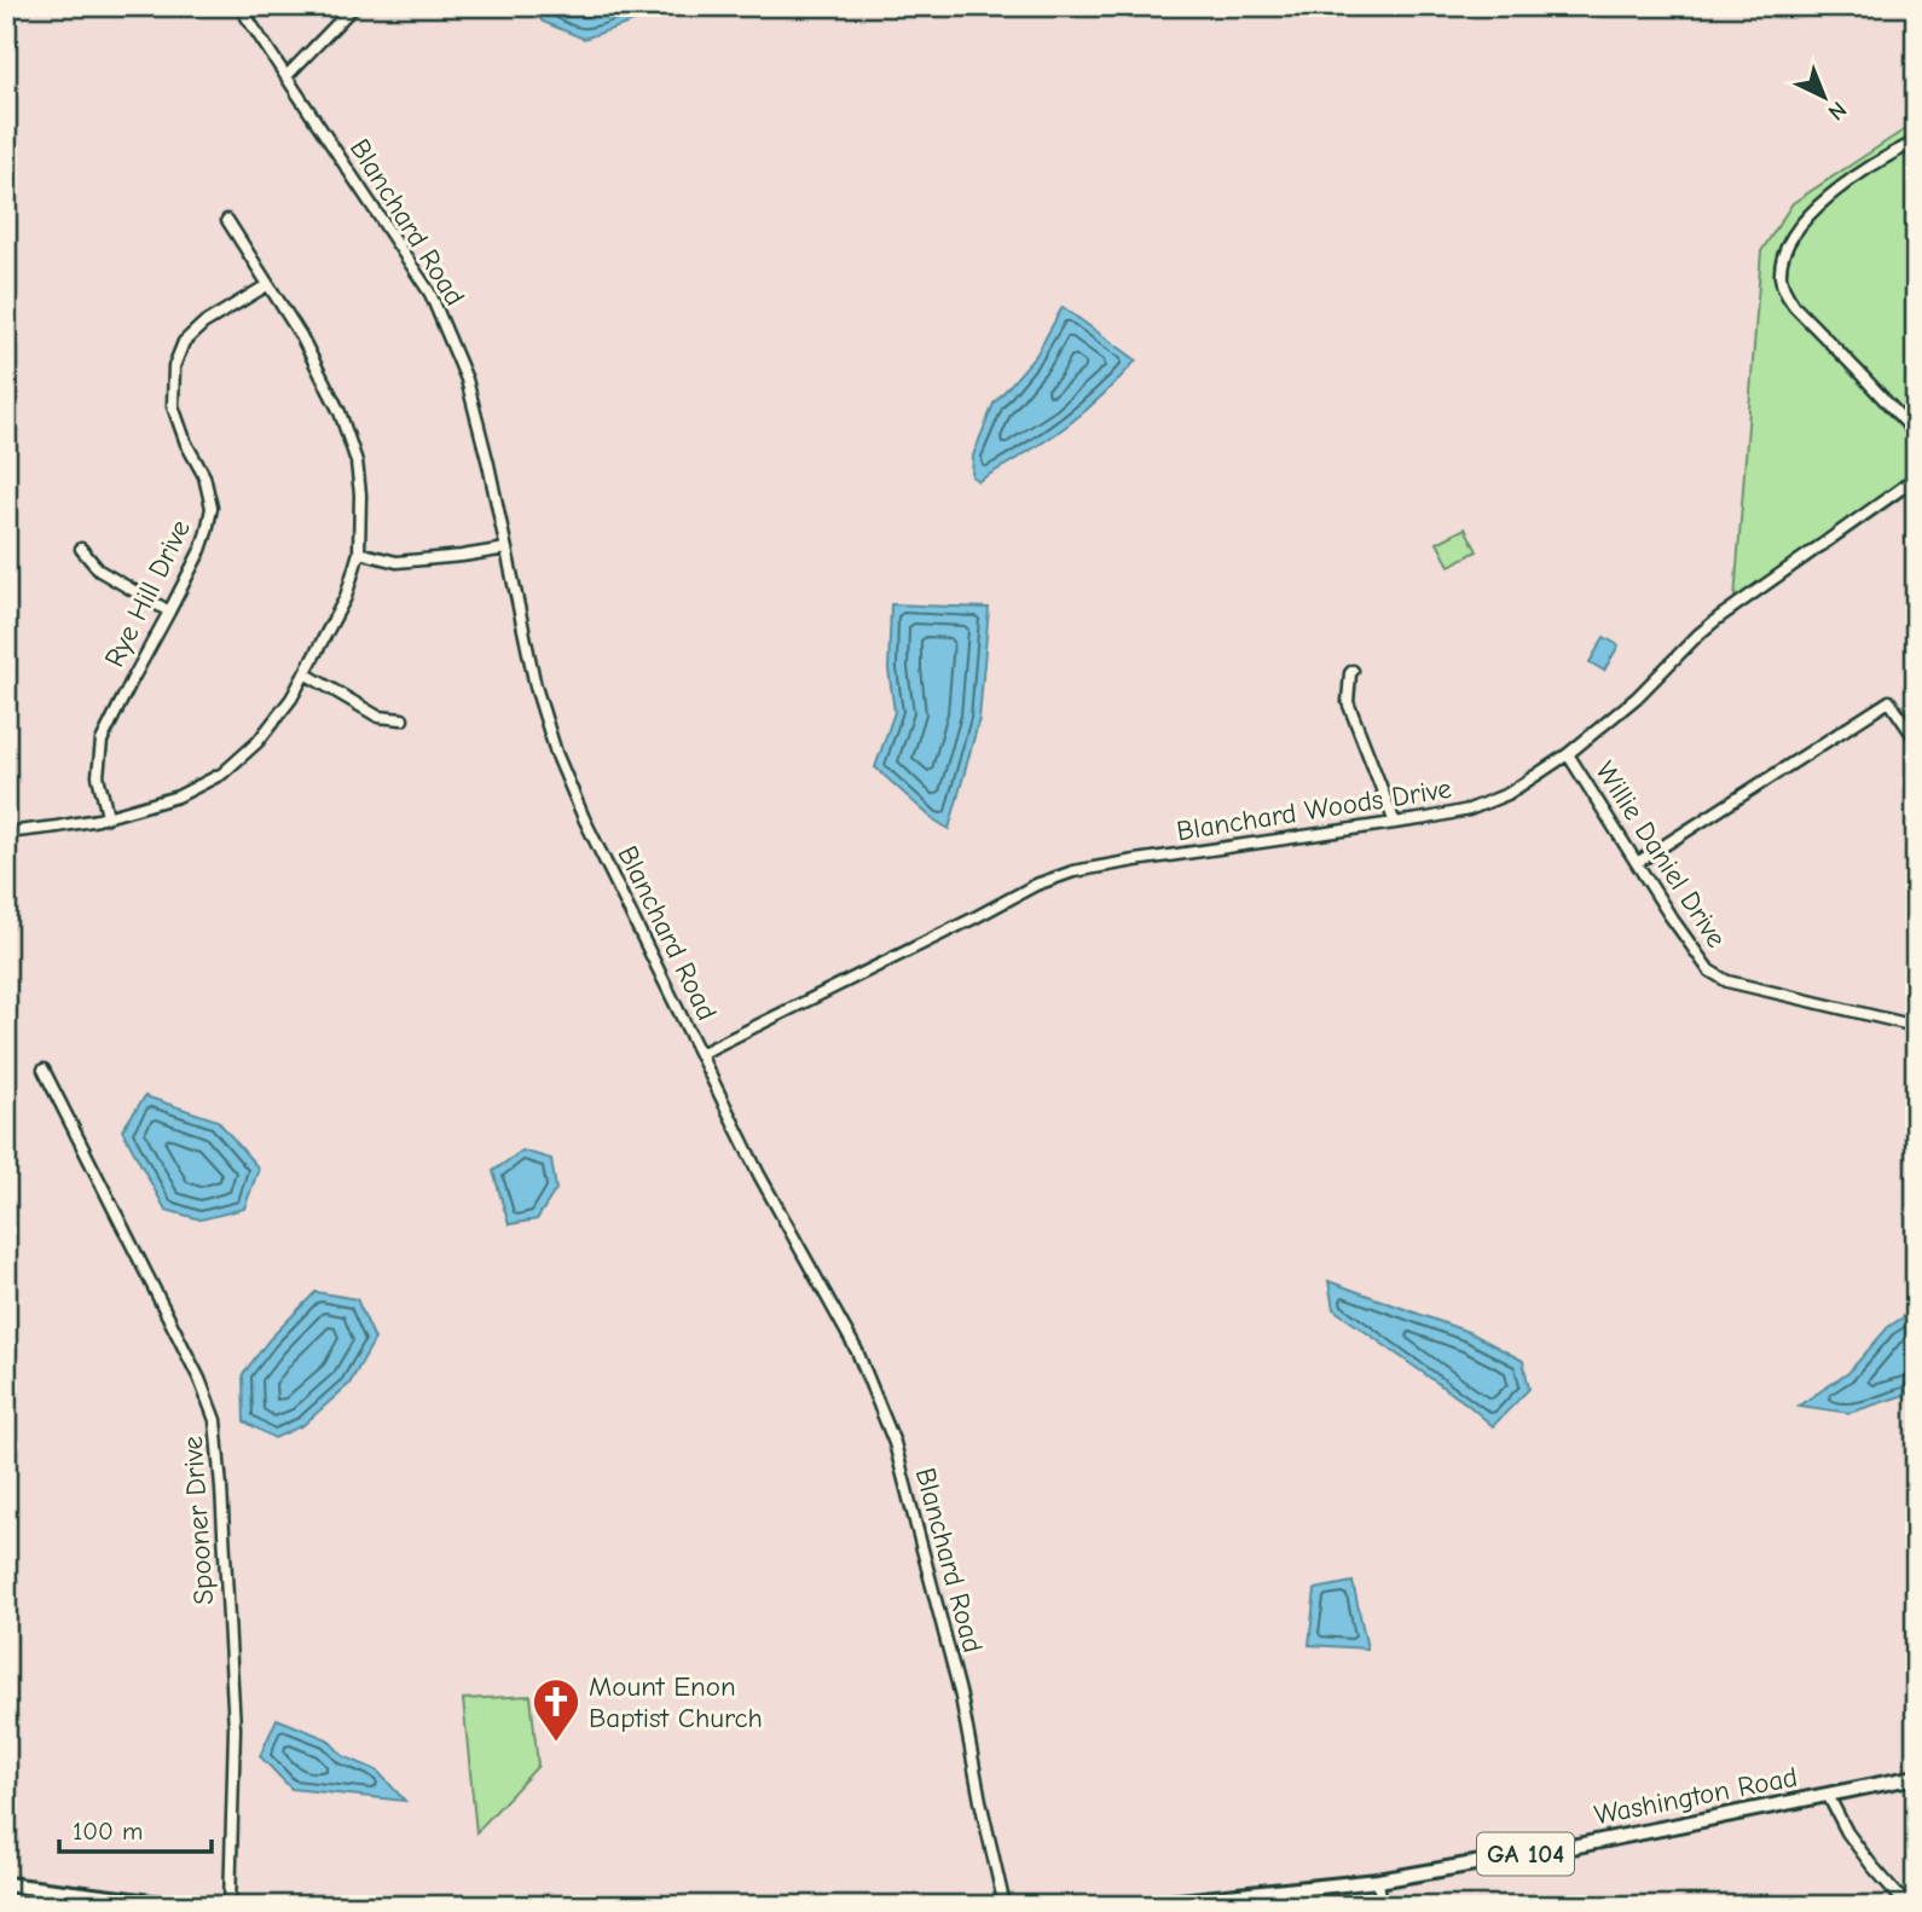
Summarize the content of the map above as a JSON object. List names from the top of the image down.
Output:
{
  "streets": {
    "main road": ["Washington Road", "GA 104"],
    "street": [
      "Blanchard Road",
      "Rye Hill Drive",
      "Blanchard Woods Drive",
      "Willie Daniel Drive",
      "Spooner Drive"
    ]
  },
  "crossings": [
    ["Blanchard Road", "Blanchard Woods Drive"],
    ["Blanchard Woods Drive", "Willie Daniel Drive"]
  ],
  "places": {
    "church": ["Mount Enon Baptist Church"]
  },
  "scale_bar": "100 m",
  "north": "bottom right"
}
